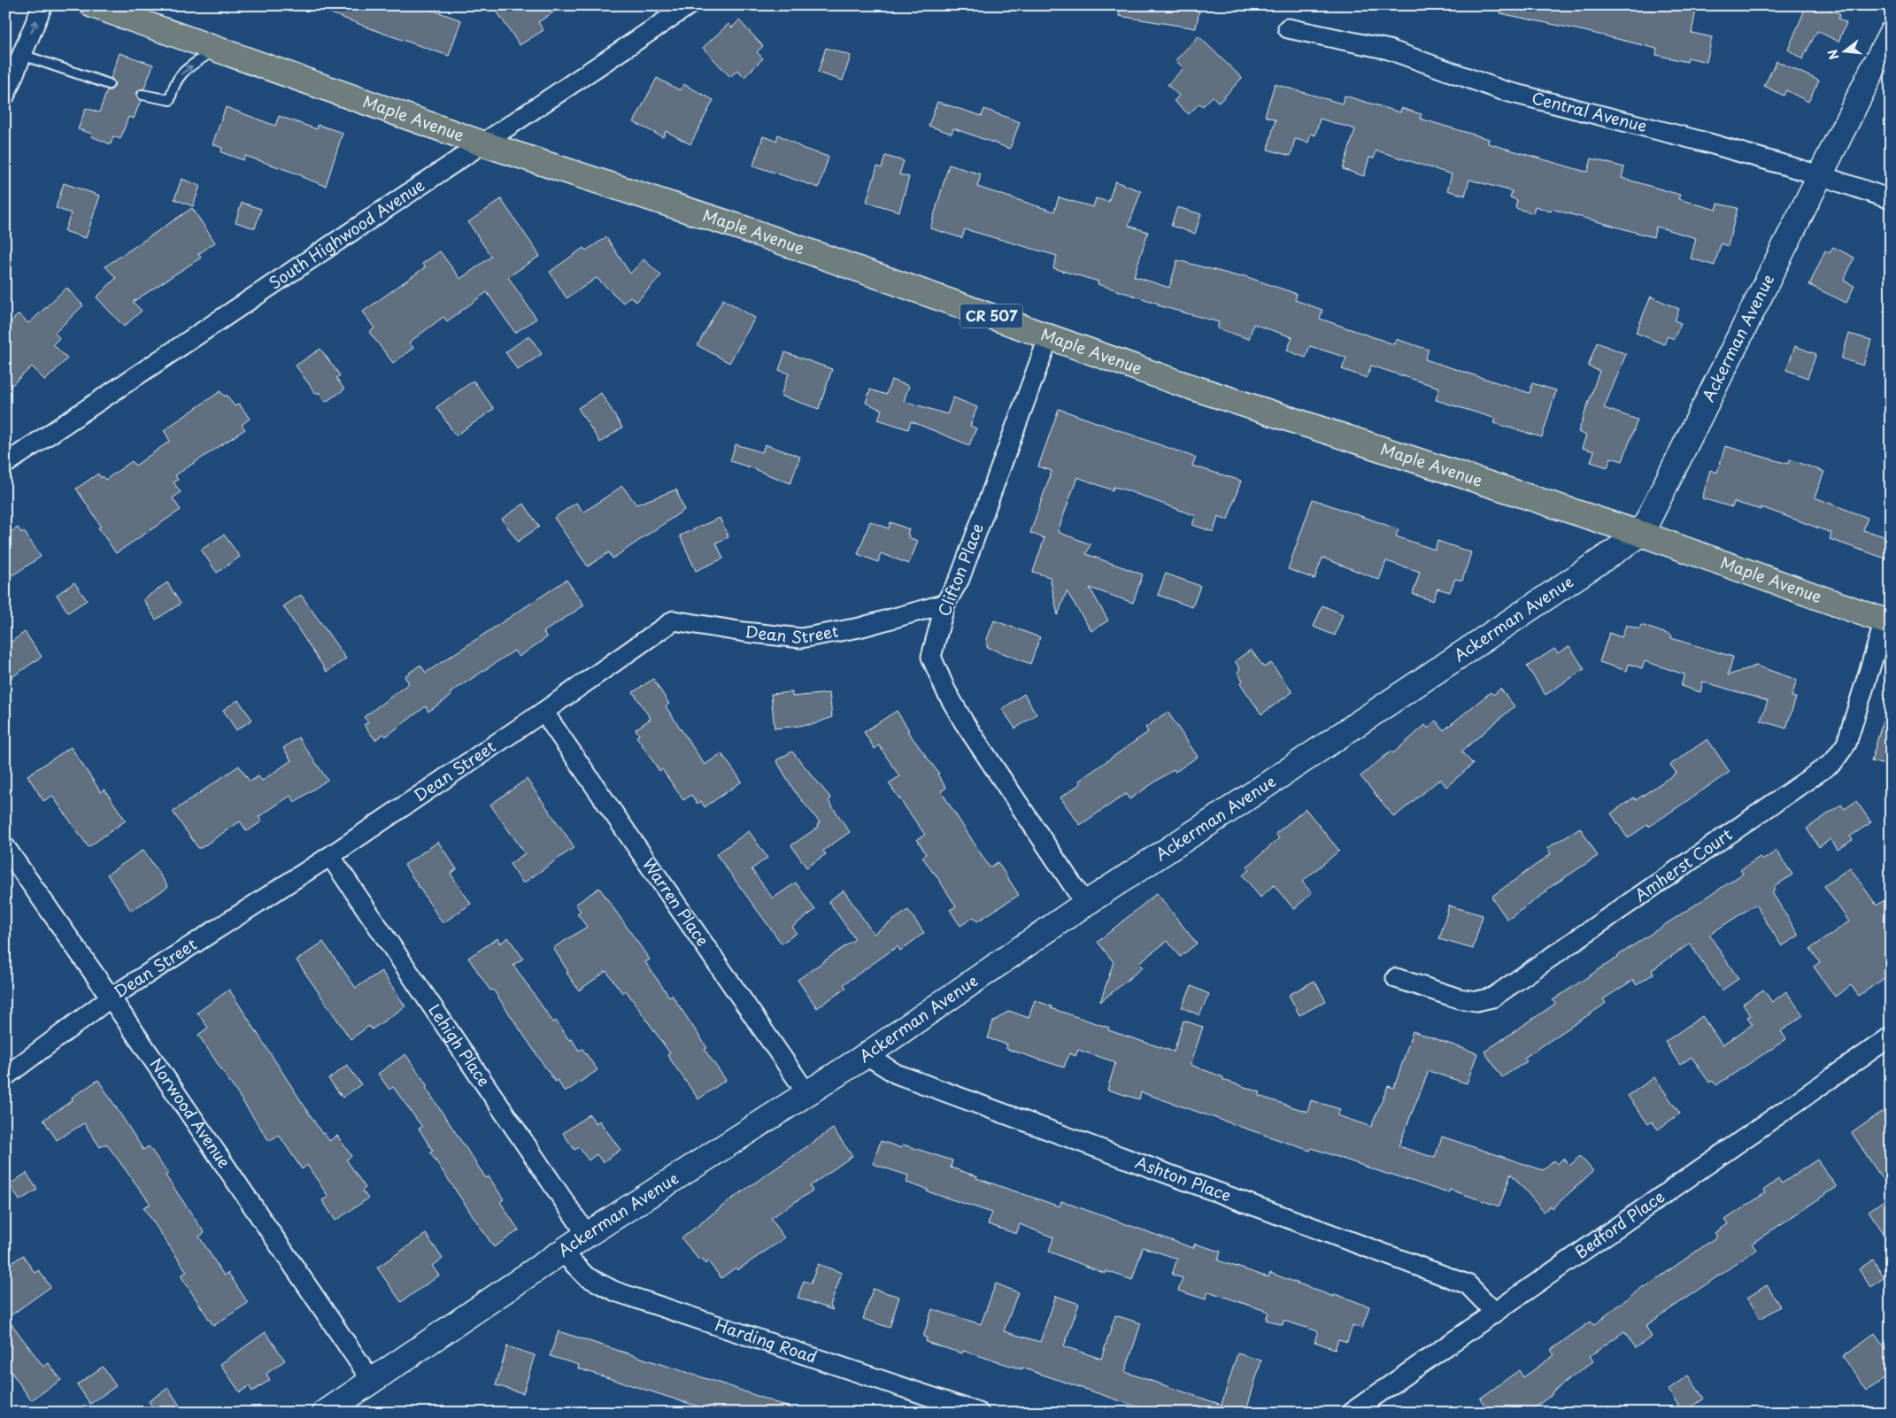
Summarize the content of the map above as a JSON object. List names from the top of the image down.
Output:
{
  "streets": {
    "main road": ["Maple Avenue", "CR 507"],
    "street": [
      "Central Avenue",
      "South Highwood Avenue",
      "Ackerman Avenue",
      "Clifton Place",
      "Dean Street",
      "Amherst Court",
      "Warren Place",
      "Lehigh Place",
      "Norwood Avenue",
      "Ashton Place",
      "Bedford Place",
      "Harding Road"
    ]
  },
  "crossings": [
    ["Central Avenue", "Ackerman Avenue"],
    ["Maple Avenue", "South Highwood Avenue"],
    ["Maple Avenue", "Ackerman Avenue"],
    ["Maple Avenue", "Clifton Place"],
    ["Maple Avenue", "Amherst Court"],
    ["Ackerman Avenue", "Clifton Place"],
    ["Ackerman Avenue", "Warren Place"],
    ["Ackerman Avenue", "Lehigh Place"],
    ["Ackerman Avenue", "Norwood Avenue"],
    ["Ackerman Avenue", "Ashton Place"],
    ["Ackerman Avenue", "Harding Road"],
    ["Clifton Place", "Dean Street"],
    ["Dean Street", "Warren Place"],
    ["Dean Street", "Lehigh Place"],
    ["Dean Street", "Norwood Avenue"],
    ["Ashton Place", "Bedford Place"]
  ],
  "north": "left"
}
